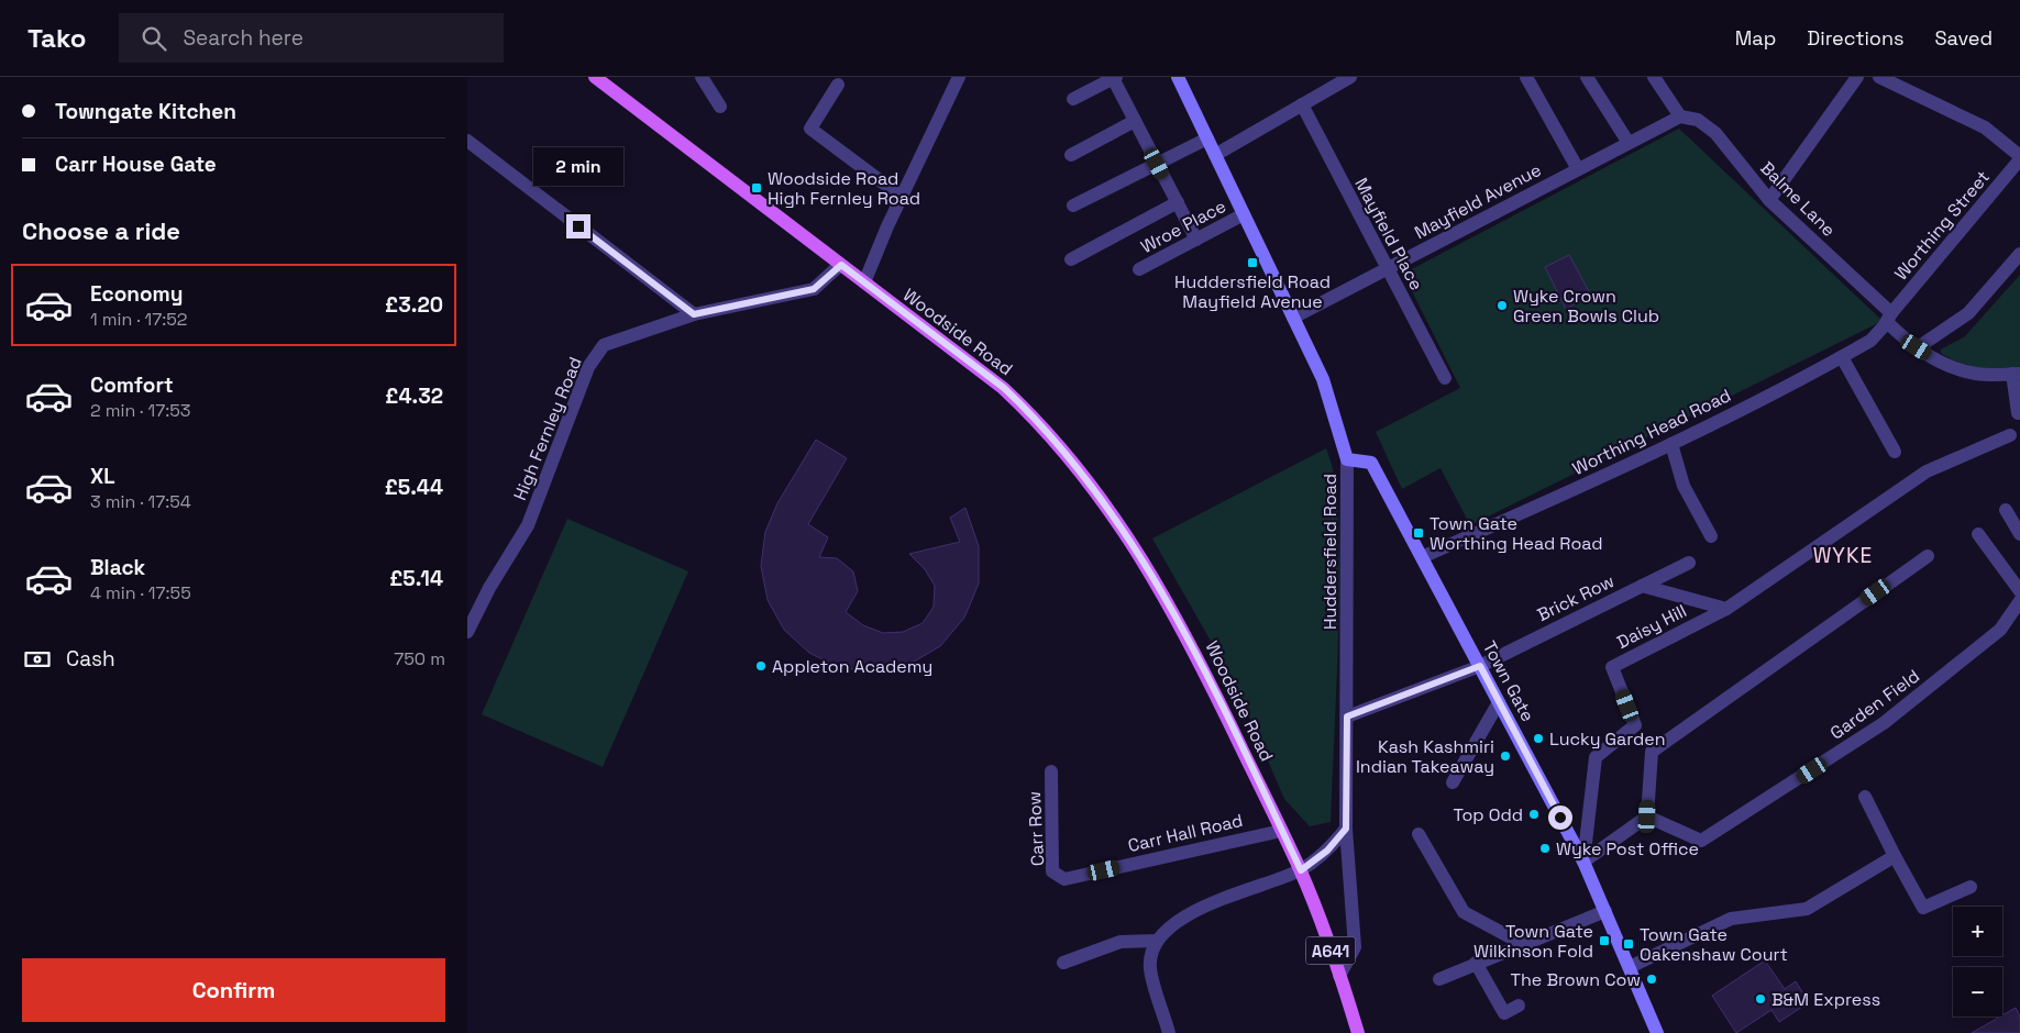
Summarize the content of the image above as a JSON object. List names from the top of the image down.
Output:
{
  "streets": {
    "main road": [
      "Woodside Road",
      "Huddersfield Road",
      "Town Gate",
      "A641"
    ],
    "street": [
      "Balme Lane",
      "Mayfield Avenue",
      "Worthing Street",
      "Wroe Place",
      "Mayfield Place",
      "High Fernley Road",
      "Worthing Head Road",
      "Brick Row",
      "Daisy Hill",
      "Garden Field",
      "Carr Row",
      "Carr Hall Road"
    ]
  },
  "crossings": [
    ["Balme Lane", "Mayfield Avenue"],
    ["Balme Lane", "Worthing Street"],
    ["Balme Lane", "Worthing Head Road"],
    ["Mayfield Avenue", "Mayfield Place"],
    ["Mayfield Avenue", "Huddersfield Road"],
    ["Worthing Street", "Worthing Head Road"],
    ["Wroe Place", "Huddersfield Road"],
    ["Woodside Road", "High Fernley Road"],
    ["Woodside Road", "Carr Hall Road"],
    ["Woodside Road", "A641"],
    ["Worthing Head Road", "Town Gate"],
    ["Huddersfield Road", "Brick Row"],
    ["Huddersfield Road", "Town Gate"],
    ["Huddersfield Road", "A641"],
    ["Brick Row", "Town Gate"],
    ["Daisy Hill", "Town Gate"],
    ["Carr Row", "Carr Hall Road"]
  ],
  "districts": ["WYKE"],
  "places": {
    "transit": [
      "Woodside Road High Fernley Road",
      "Huddersfield Road Mayfield Avenue",
      "Town Gate Worthing Head Road",
      "Town Gate Wilkinson Fold",
      "Town Gate Oakenshaw Court"
    ],
    "other": [
      "Wyke Crown Green Bowls Club",
      "Appleton Academy",
      "Lucky Garden",
      "Kash Kashmiri Indian Takeaway",
      "Top Odd",
      "Wyke Post Office",
      "The Brown Cow",
      "B&M Express"
    ]
  },
  "page": {
    "header": "Tako",
    "search": "Search here",
    "nav": ["Map", "Directions", "Saved"],
    "banner": ["Towngate Kitchen", "Carr House Gate"],
    "bubble": "2 min",
    "heading": "Choose a ride",
    "list": [
      {
        "name": "Economy",
        "note": "1 min · 17:52",
        "value": "£3.20"
      },
      {
        "name": "Comfort",
        "note": "2 min · 17:53",
        "value": "£4.32"
      },
      {
        "name": "XL",
        "note": "3 min · 17:54",
        "value": "£5.44"
      },
      {
        "name": "Black",
        "note": "4 min · 17:55",
        "value": "£5.14"
      }
    ],
    "pay": ["Cash", "750 m"],
    "map_buttons": ["+", "−"],
    "buttons": "Confirm"
  }
}
